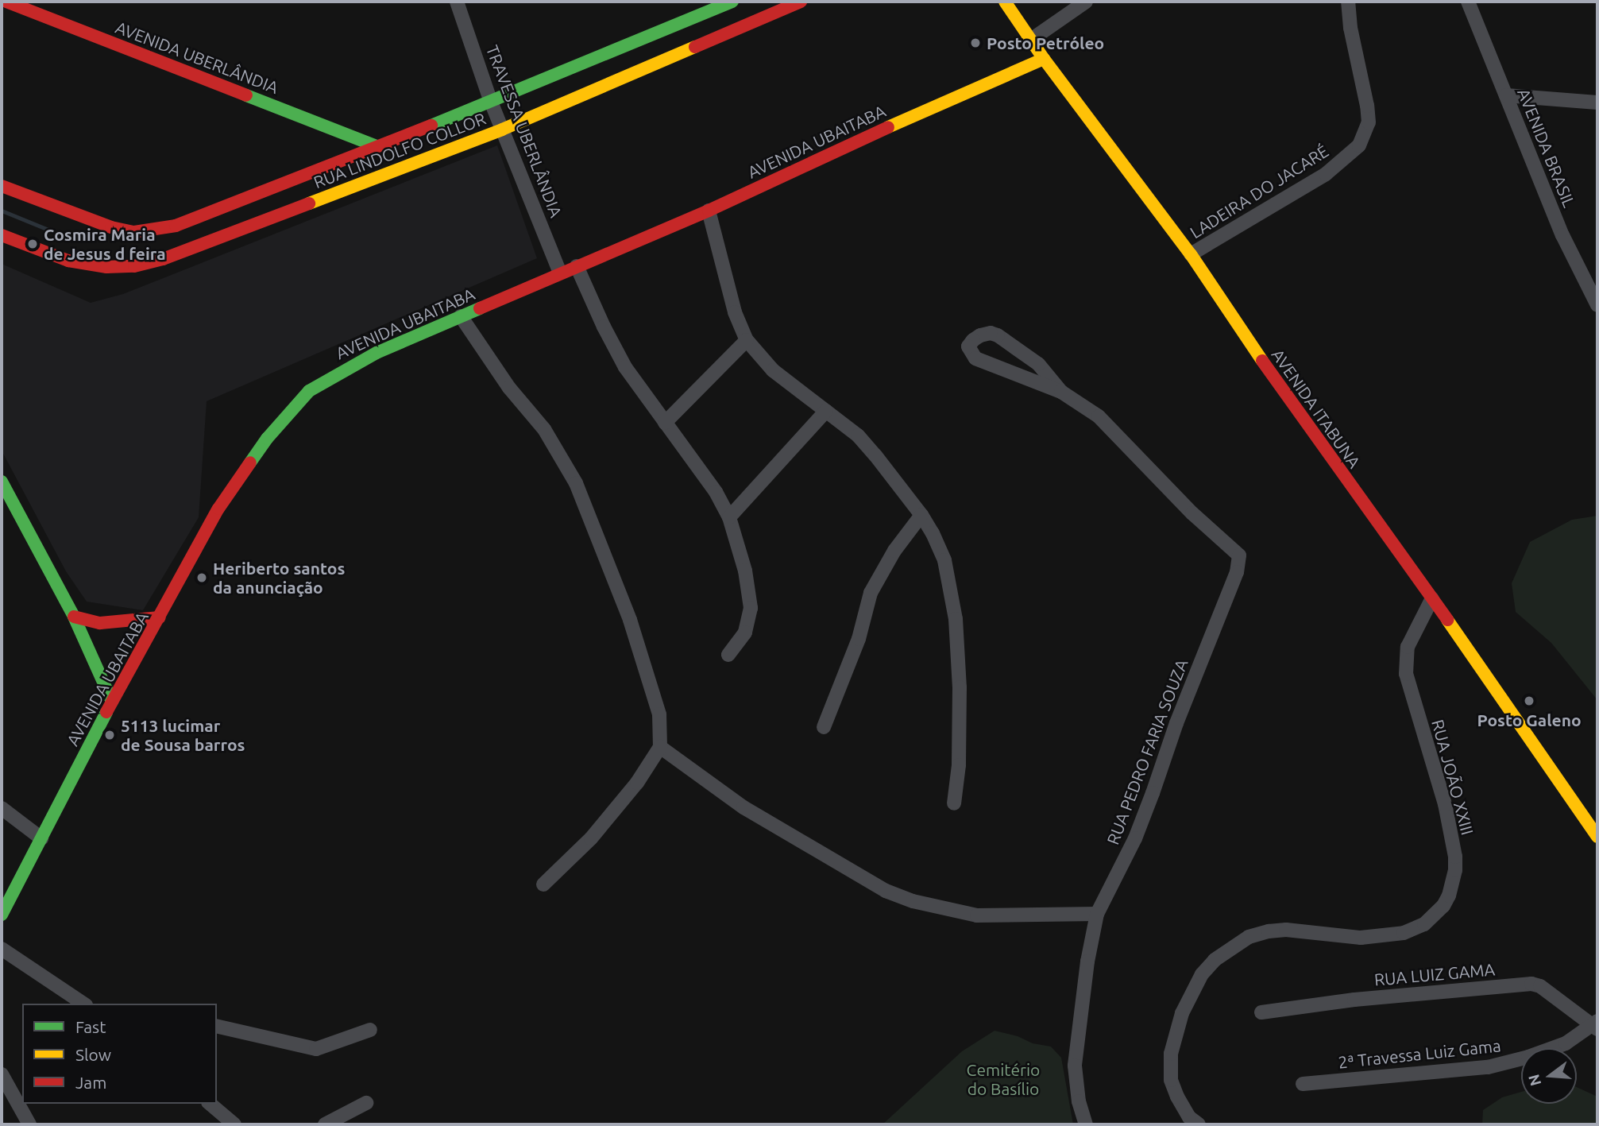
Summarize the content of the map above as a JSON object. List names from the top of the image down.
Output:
{
  "streets": {
    "main road": [
      "AVENIDA UBERLÂNDIA",
      "AVENIDA UBAITABA",
      "RUA LINDOLFO COLLOR",
      "AVENIDA ITABUNA"
    ],
    "street": [
      "TRAVESSA UBERLÂNDIA",
      "AVENIDA BRASIL",
      "LADEIRA DO JACARÉ",
      "RUA PEDRO FARIA SOUZA",
      "RUA JOÃO XXIII",
      "RUA LUIZ GAMA",
      "2ª Travessa Luiz Gama"
    ]
  },
  "crossings": [
    ["AVENIDA UBERLÂNDIA", "RUA LINDOLFO COLLOR"],
    ["TRAVESSA UBERLÂNDIA", "AVENIDA UBAITABA"],
    ["TRAVESSA UBERLÂNDIA", "RUA LINDOLFO COLLOR"],
    ["AVENIDA UBAITABA", "AVENIDA ITABUNA"],
    ["LADEIRA DO JACARÉ", "AVENIDA ITABUNA"],
    ["AVENIDA ITABUNA", "RUA JOÃO XXIII"],
    ["RUA LUIZ GAMA", "2ª Travessa Luiz Gama"]
  ],
  "parks": ["Cemitério do Basílio"],
  "places": [
    "Posto Petróleo",
    "Cosmira Maria de Jesus d feira",
    "Heriberto santos da anunciação",
    "Posto Galeno",
    "5113 lucimar de Sousa barros"
  ],
  "legend": ["Fast", "Slow", "Jam"],
  "north": "left"
}
